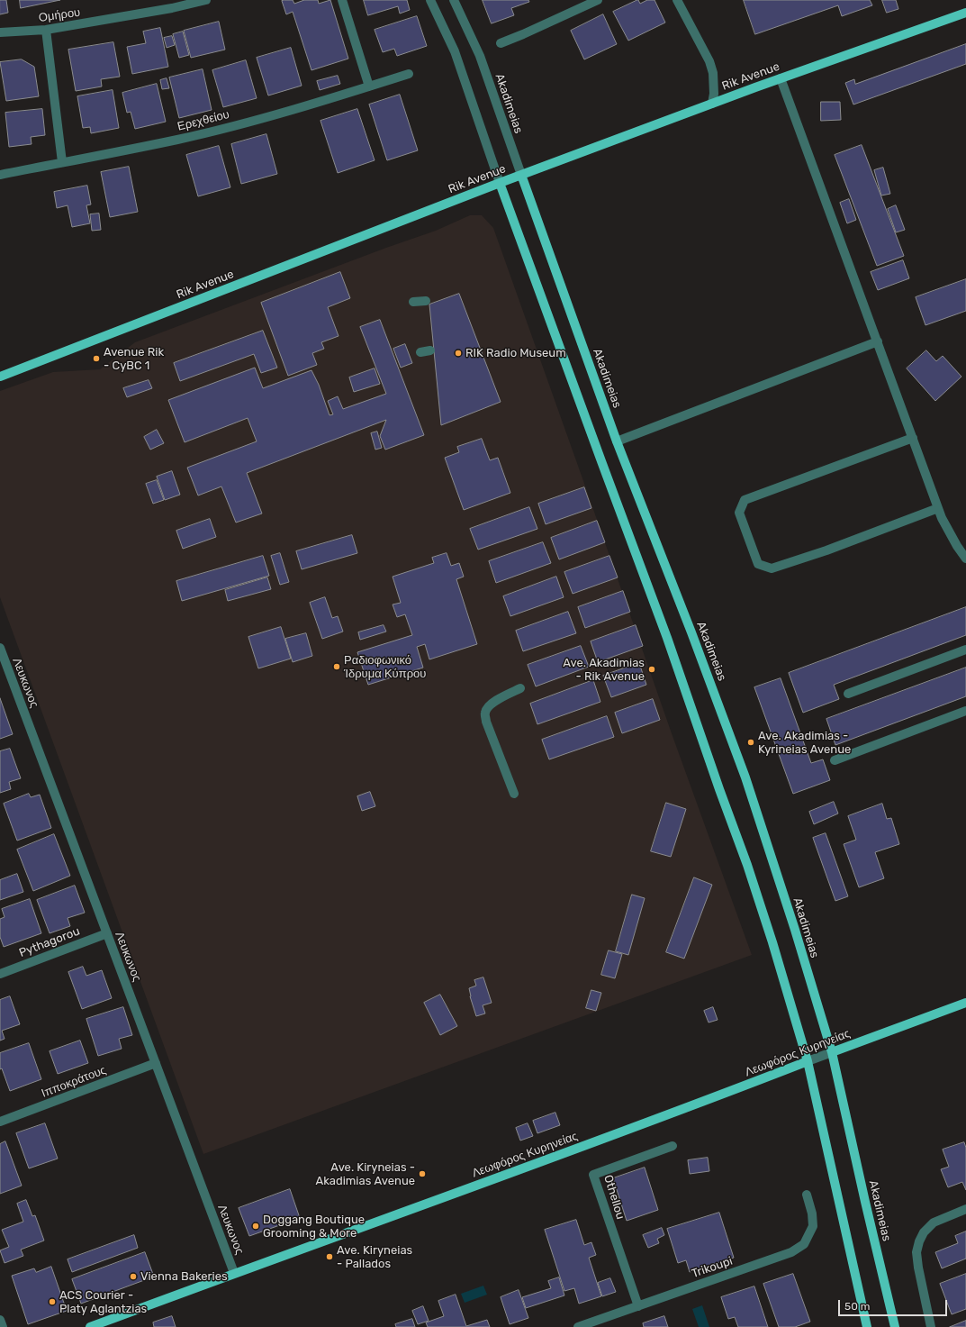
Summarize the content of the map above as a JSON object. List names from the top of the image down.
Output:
{
  "streets": {
    "main road": ["Rik Avenue", "Akadimeias", "Λεωφόρος Κυρηνείας"],
    "street": [
      "Ομήρου",
      "Ερεχθείου",
      "Λευκωνος",
      "Pythagorou",
      "Ιπποκράτους",
      "Othellou",
      "Trikoupi"
    ]
  },
  "crossings": [
    ["Rik Avenue", "Akadimeias"],
    ["Akadimeias", "Λεωφόρος Κυρηνείας"],
    ["Λευκωνος", "Pythagorou"],
    ["Λευκωνος", "Λεωφόρος Κυρηνείας"],
    ["Λευκωνος", "Ιπποκράτους"],
    ["Othellou", "Trikoupi"]
  ],
  "places": [
    "RIK Radio Museum",
    "Avenue Rik - CyBC 1",
    "Ραδιοφωνικό Ίδρυμα Κύπρου",
    "Ave. Akadimias - Rik Avenue",
    "Ave. Akadimias - Kyrineias Avenue",
    "Ave. Kiryneias - Akadimias Avenue",
    "Doggang Boutique Grooming & More",
    "Ave. Kiryneias - Pallados",
    "Vienna Bakeries",
    "ACS Courier - Platy Aglantzias"
  ],
  "scale_bar": "50 m"
}
